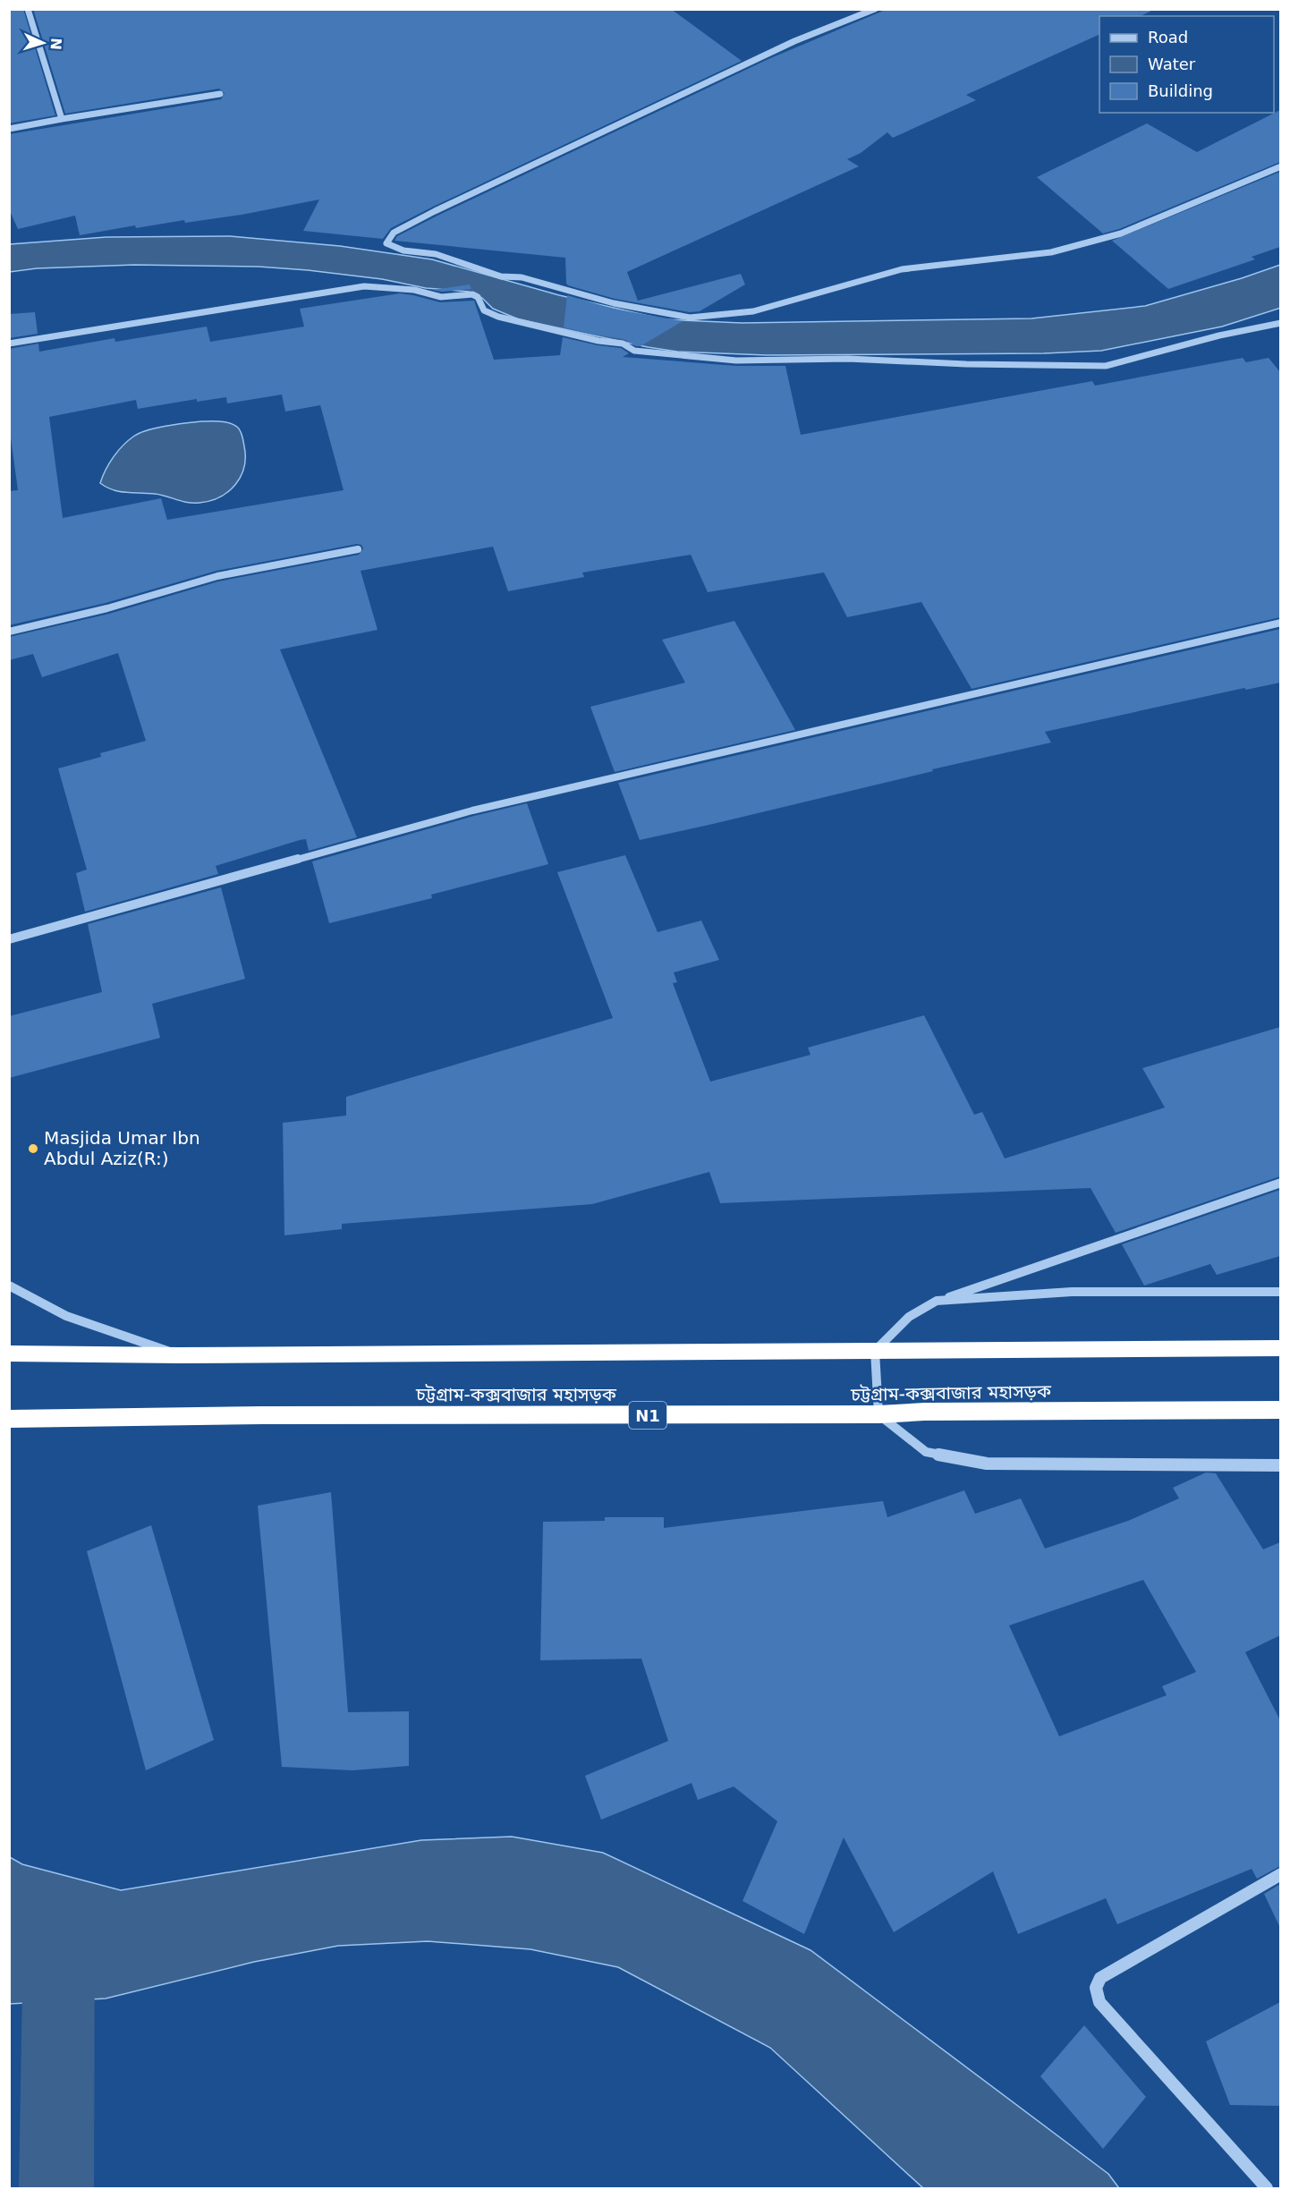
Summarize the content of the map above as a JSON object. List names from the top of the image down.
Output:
{
  "streets": {
    "highway": ["চট্টগ্রাম-কক্সবাজার মহাসড়ক", "N1"]
  },
  "places": ["Masjida Umar Ibn Abdul Aziz(R:)"],
  "legend": ["Road", "Water", "Building"],
  "north": "right"
}
